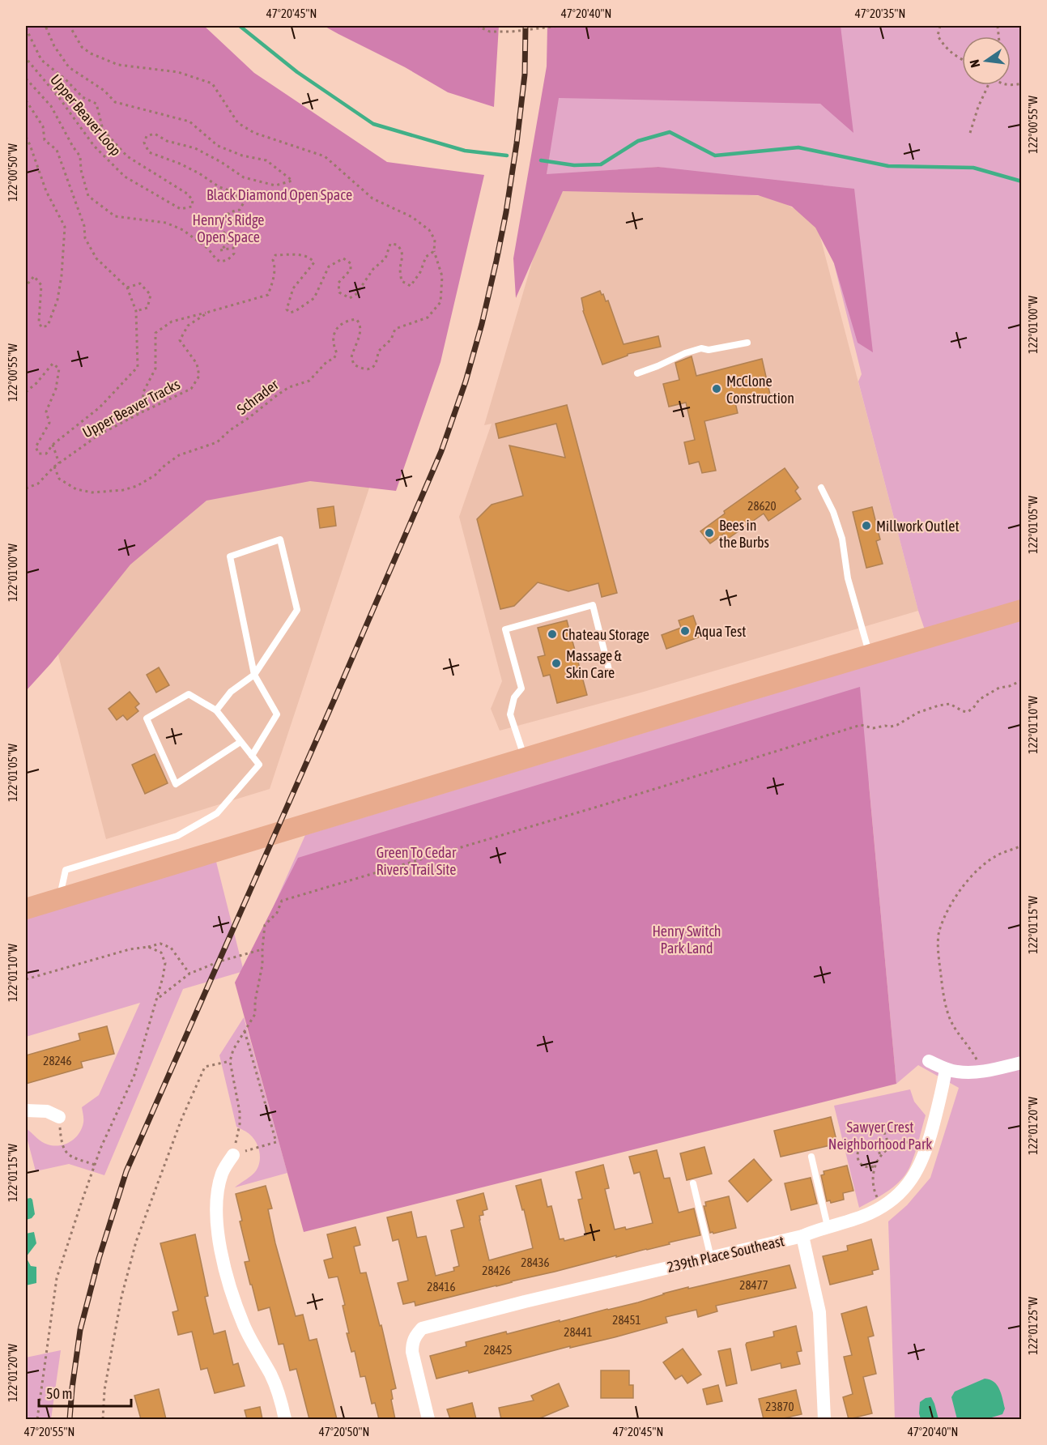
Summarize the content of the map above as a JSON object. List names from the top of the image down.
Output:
{
  "streets": {
    "street": ["239th Place Southeast"],
    "path": ["Upper Beaver Loop", "Schrader", "Upper Beaver Tracks"]
  },
  "crossings": [
    ["Schrader", "Upper Beaver Tracks"]
  ],
  "parks": [
    "Black Diamond Open Space",
    "Henry's Ridge Open Space",
    "Green To Cedar Rivers Trail Site",
    "Henry Switch Park Land",
    "Sawyer Crest Neighborhood Park"
  ],
  "places": [
    "McClone Construction",
    "Millwork Outlet",
    "Bees in the Burbs",
    "Aqua Test",
    "Chateau Storage",
    "Massage & Skin Care"
  ],
  "house_numbers": [
    "28620",
    "28246",
    "28436",
    "28426",
    "28477",
    "28416",
    "28451",
    "28441",
    "28425",
    "23870"
  ],
  "scale_bar": "50 m",
  "north": "left",
  "coordinates": [
    "47°20'45\"N",
    "47°20'40\"N",
    "47°20'35\"N",
    "122°00'55\"W",
    "122°00'50\"W",
    "122°01'00\"W",
    "122°01'05\"W",
    "122°01'10\"W",
    "122°01'15\"W",
    "122°01'20\"W",
    "122°01'25\"W",
    "47°20'55\"N",
    "47°20'50\"N"
  ]
}
